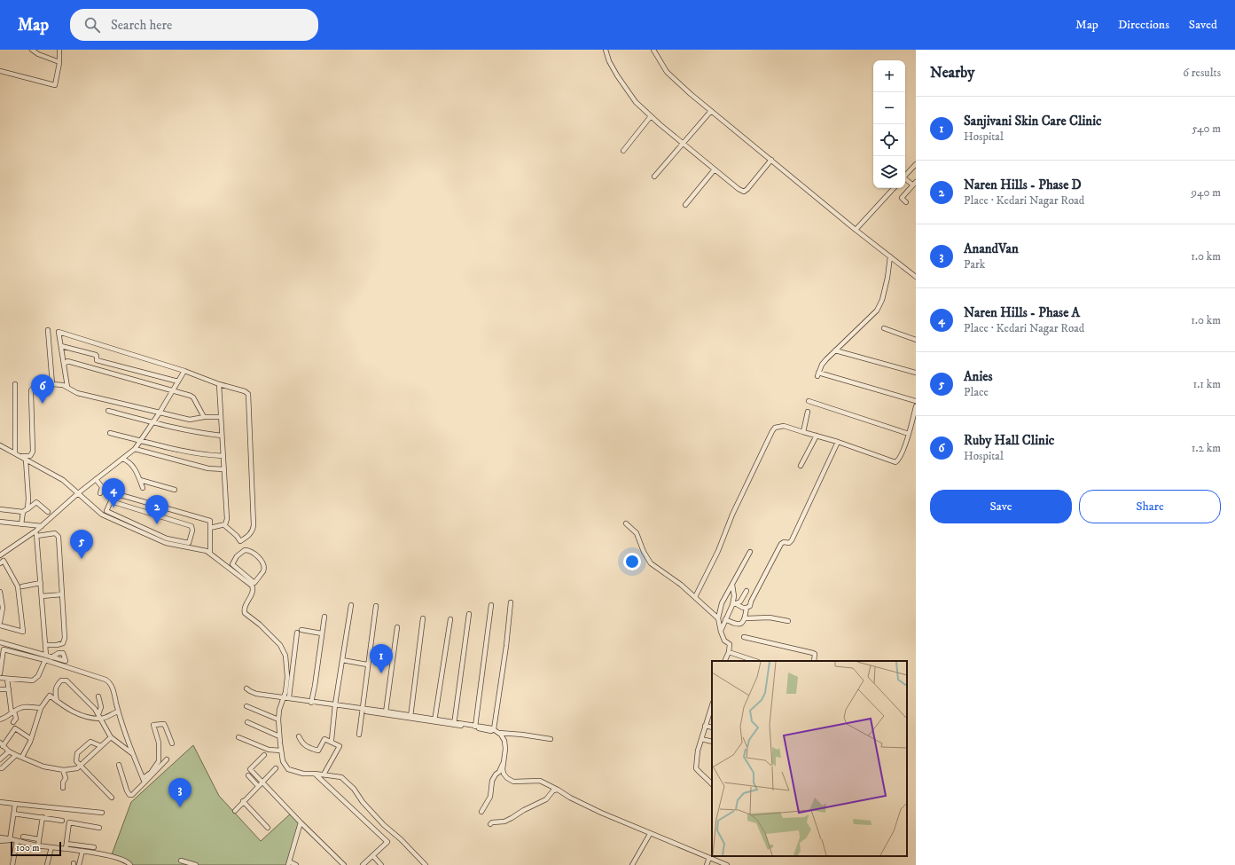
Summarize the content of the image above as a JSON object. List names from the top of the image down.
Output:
{
  "scale_bar": "100 m",
  "page": {
    "header": "Map",
    "search": "Search here",
    "nav": ["Map", "Directions", "Saved"],
    "heading": ["Nearby", "6 results"],
    "map_buttons": ["+", "−"],
    "list": [
      {
        "mark": "1",
        "name": "Sanjivani Skin Care Clinic",
        "note": "Hospital",
        "value": "540 m"
      },
      {
        "mark": "2",
        "name": "Naren Hills - Phase D",
        "note": "Place · Kedari Nagar Road",
        "value": "940 m"
      },
      {
        "mark": "3",
        "name": "AnandVan",
        "note": "Park",
        "value": "1.0 km"
      },
      {
        "mark": "4",
        "name": "Naren Hills - Phase A",
        "note": "Place · Kedari Nagar Road",
        "value": "1.0 km"
      },
      {
        "mark": "5",
        "name": "Anies",
        "note": "Place",
        "value": "1.1 km"
      },
      {
        "mark": "6",
        "name": "Ruby Hall Clinic",
        "note": "Hospital",
        "value": "1.2 km"
      }
    ],
    "pins": [
      "6",
      "4",
      "2",
      "5",
      "1",
      "3"
    ],
    "buttons": ["Save", "Share"],
    "scale": "100 m"
  }
}
